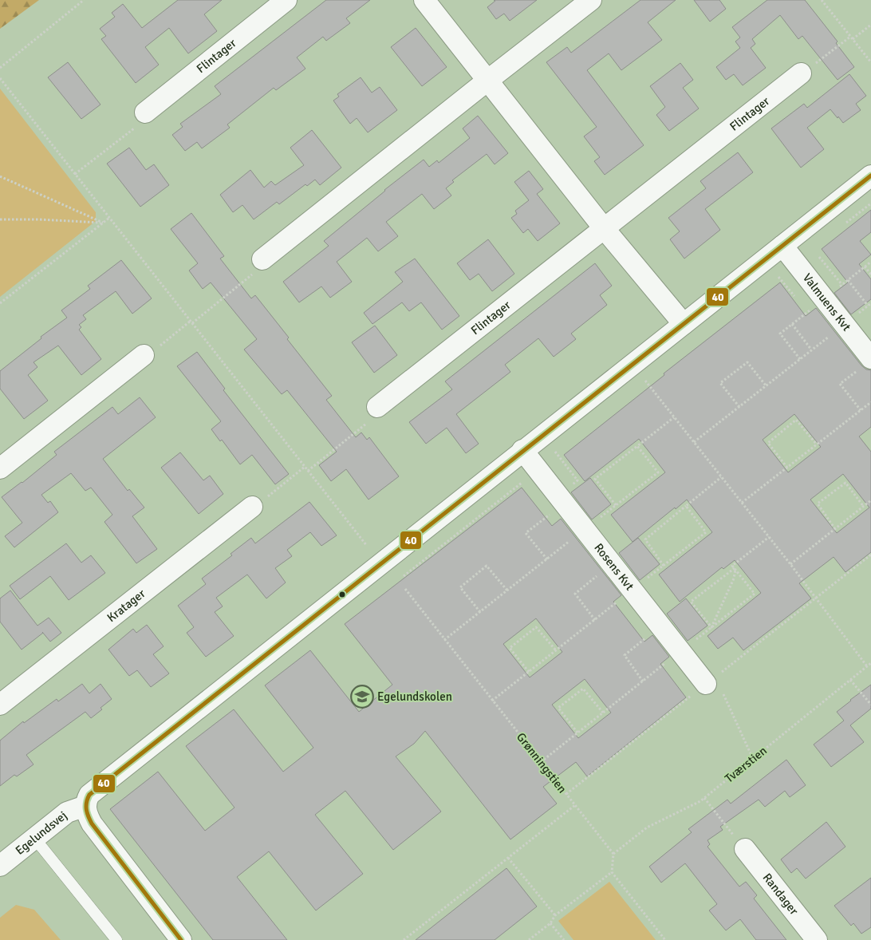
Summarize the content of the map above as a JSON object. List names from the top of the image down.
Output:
{
  "streets": {
    "street": [
      "Flintager",
      "Valmuens Kvt",
      "Rosens Kvt",
      "Kratager",
      "Egelundsvej",
      "Randager"
    ],
    "path": ["Grønningstien", "Tværstien"]
  },
  "crossings": [
    ["Grønningstien", "Tværstien"]
  ],
  "places": {
    "school or university": ["Egelundskolen"]
  },
  "lines": ["transit line 40"]
}
